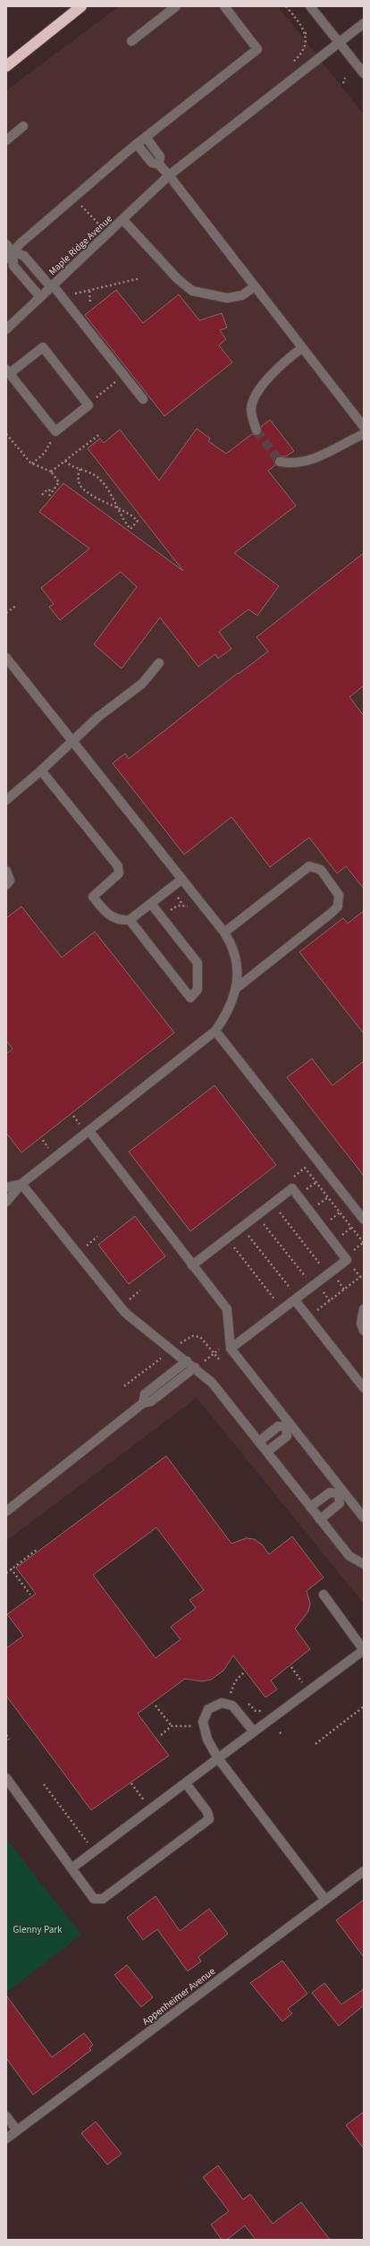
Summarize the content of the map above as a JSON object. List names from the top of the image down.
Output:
{
  "streets": {
    "street": ["Maple Ridge Avenue", "Appenheimer Avenue"]
  },
  "parks": ["Glenny Park"]
}
